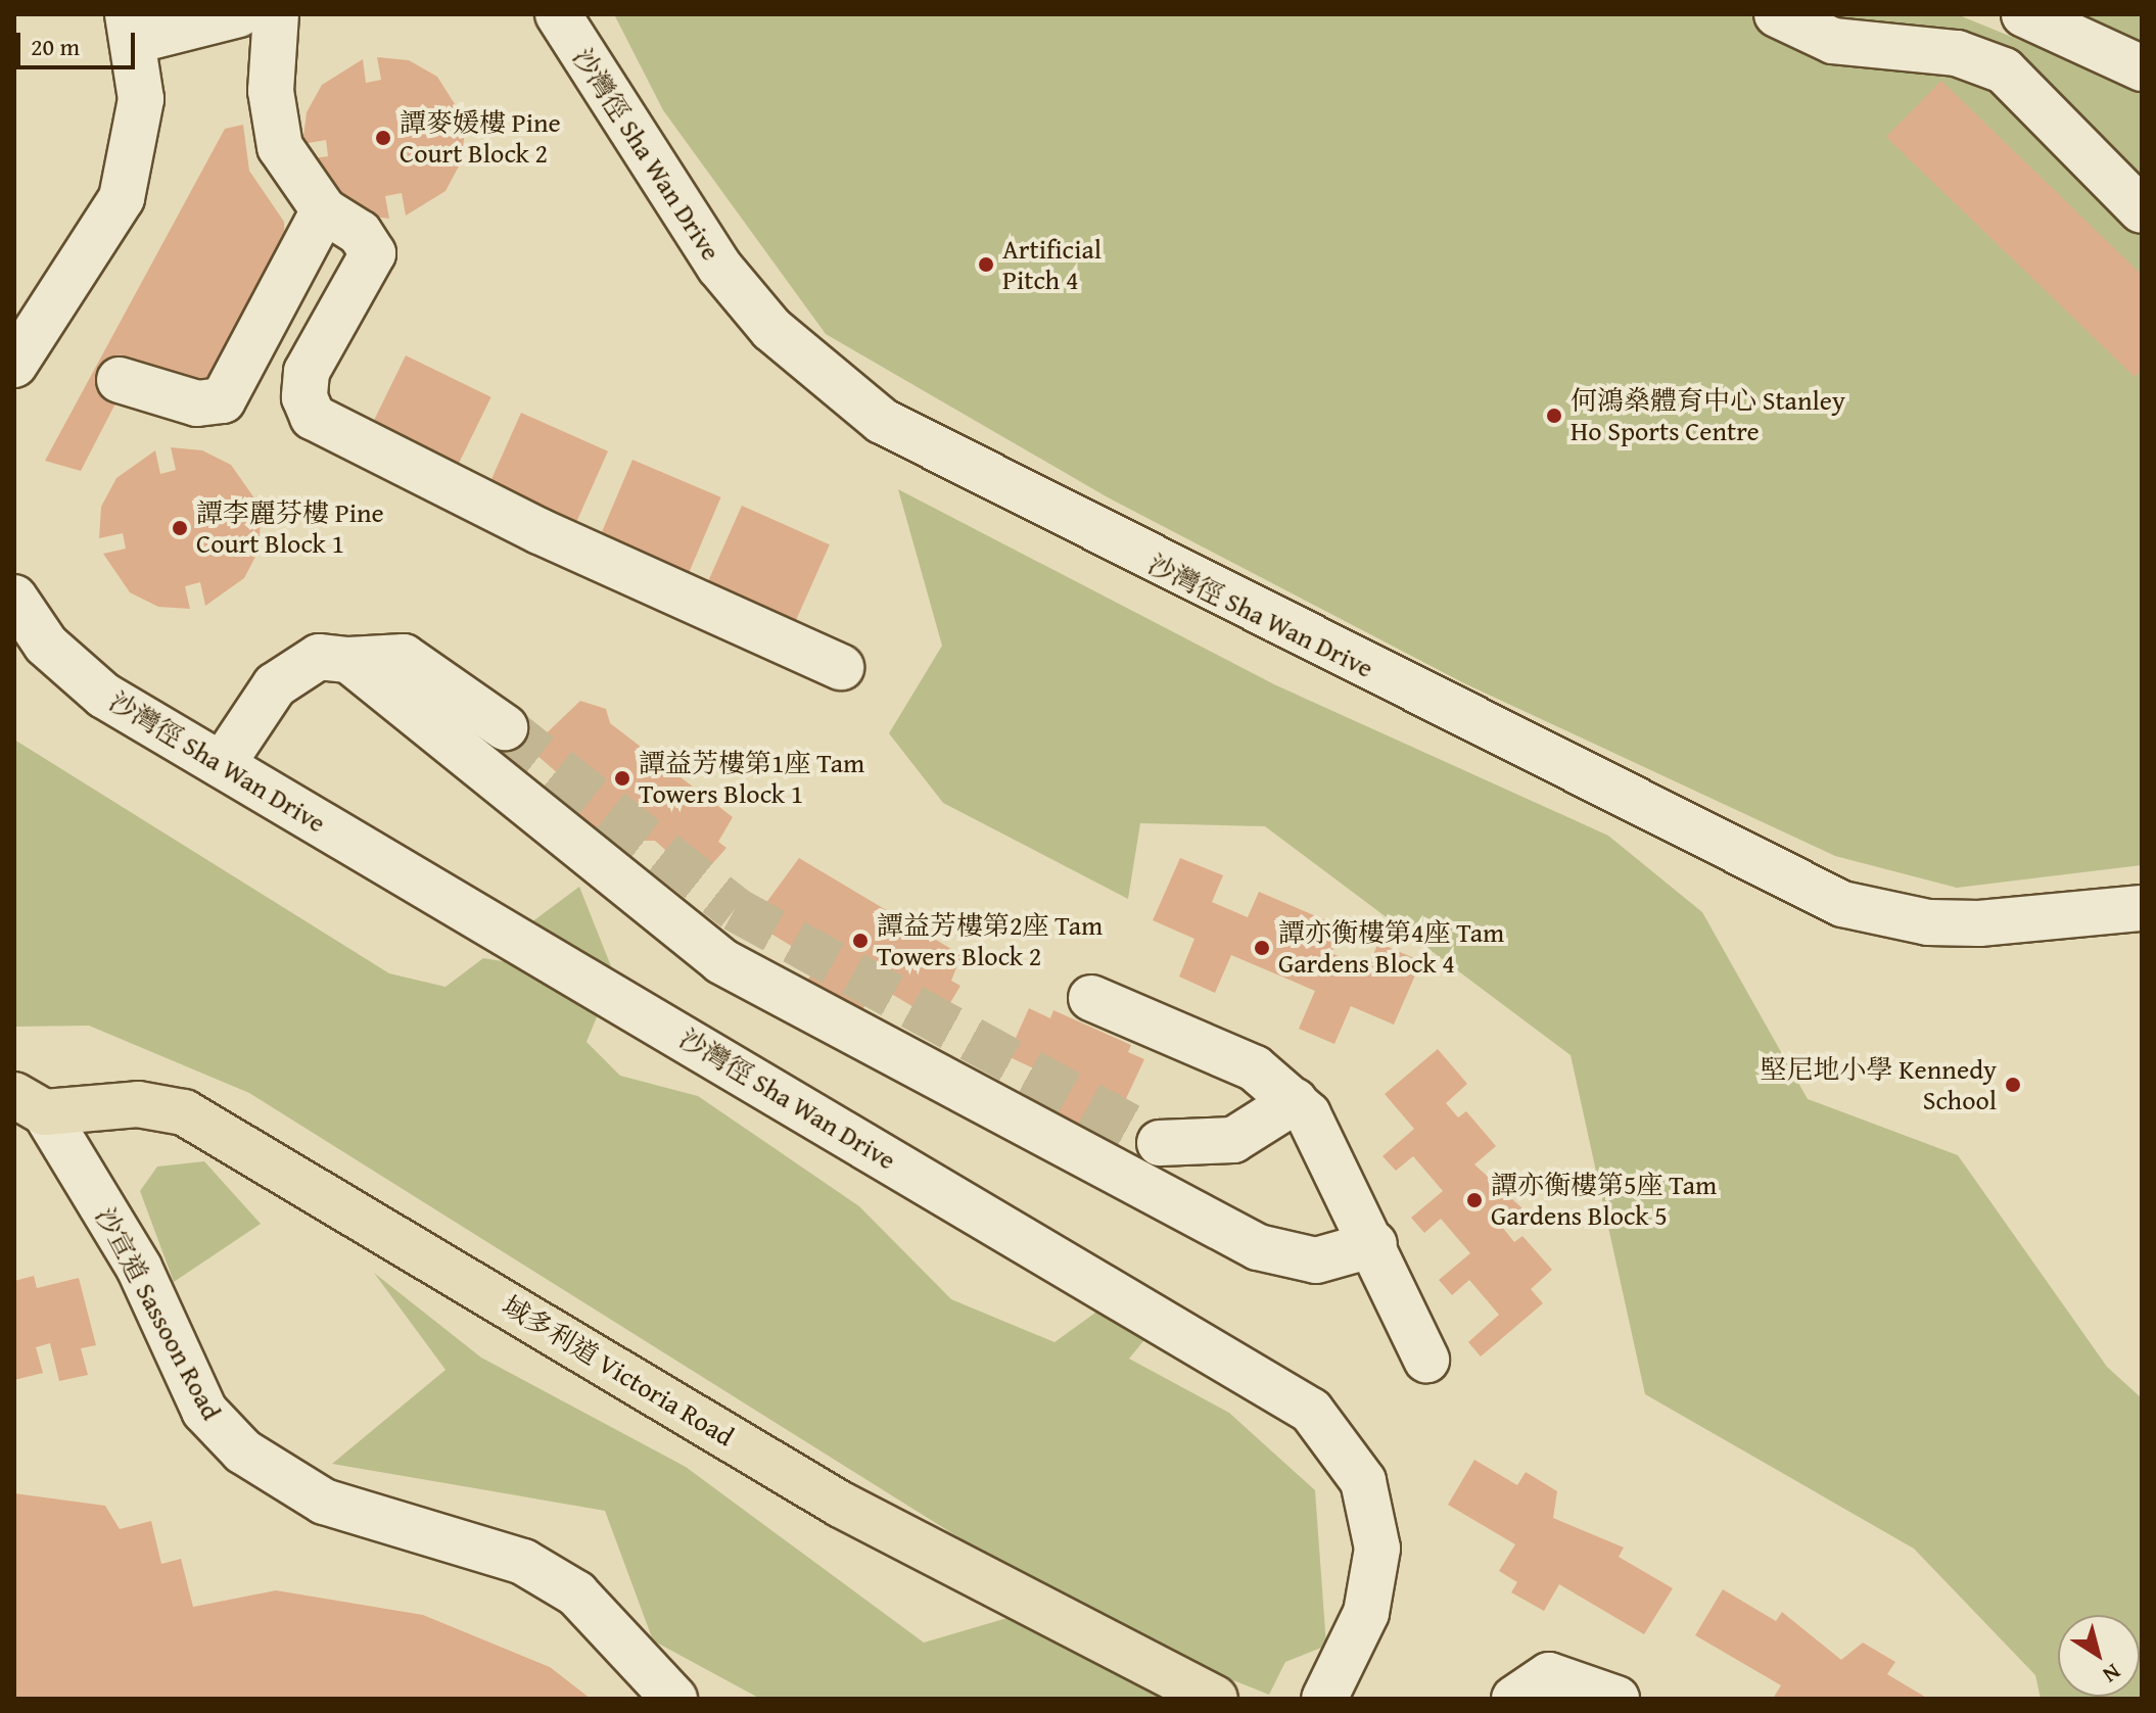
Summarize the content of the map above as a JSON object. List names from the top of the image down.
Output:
{
  "streets": {
    "main road": ["域多利道 Victoria Road"],
    "street": ["沙灣徑 Sha Wan Drive", "沙宣道 Sassoon Road"]
  },
  "crossings": [
    ["沙宣道 Sassoon Road", "域多利道 Victoria Road"]
  ],
  "places": [
    "譚麥媛樓 Pine Court Block 2",
    "Artificial Pitch 4",
    "何鴻燊體育中心 Stanley Ho Sports Centre",
    "譚李麗芬樓 Pine Court Block 1",
    "譚益芳樓第1座 Tam Towers Block 1",
    "譚益芳樓第2座 Tam Towers Block 2",
    "譚亦衡樓第4座 Tam Gardens Block 4",
    "堅尼地小學 Kennedy School",
    "譚亦衡樓第5座 Tam Gardens Block 5"
  ],
  "scale_bar": "20 m",
  "north": "bottom right"
}
